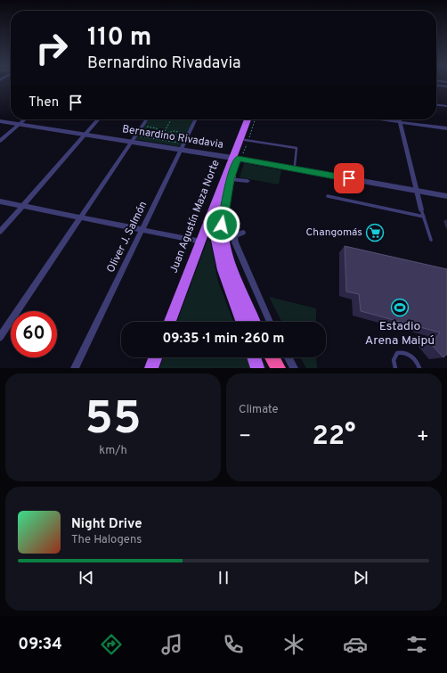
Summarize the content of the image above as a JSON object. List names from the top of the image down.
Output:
{
  "streets": {
    "main road": ["Juan Agustín Maza Norte"],
    "street": ["Bernardino Rivadavia", "Oliver J. Salmón"]
  },
  "crossings": [
    ["Bernardino Rivadavia", "Juan Agustín Maza Norte"],
    ["Bernardino Rivadavia", "Oliver J. Salmón"]
  ],
  "places": {
    "supermarket": ["Changomás"],
    "sports": ["Estadio Arena Maipú"]
  },
  "page": {
    "turn": ["110 m", "Bernardino Rivadavia"],
    "then": "Then",
    "limit": "60",
    "trip": "09:35 · 1 min · 260 m",
    "tile": [
      ["55", "km/h"],
      "Climate"
    ],
    "heat": ["−", "22°", "+"],
    "song": ["Night Drive", "The Halogens"],
    "tabs": "09:34"
  }
}
